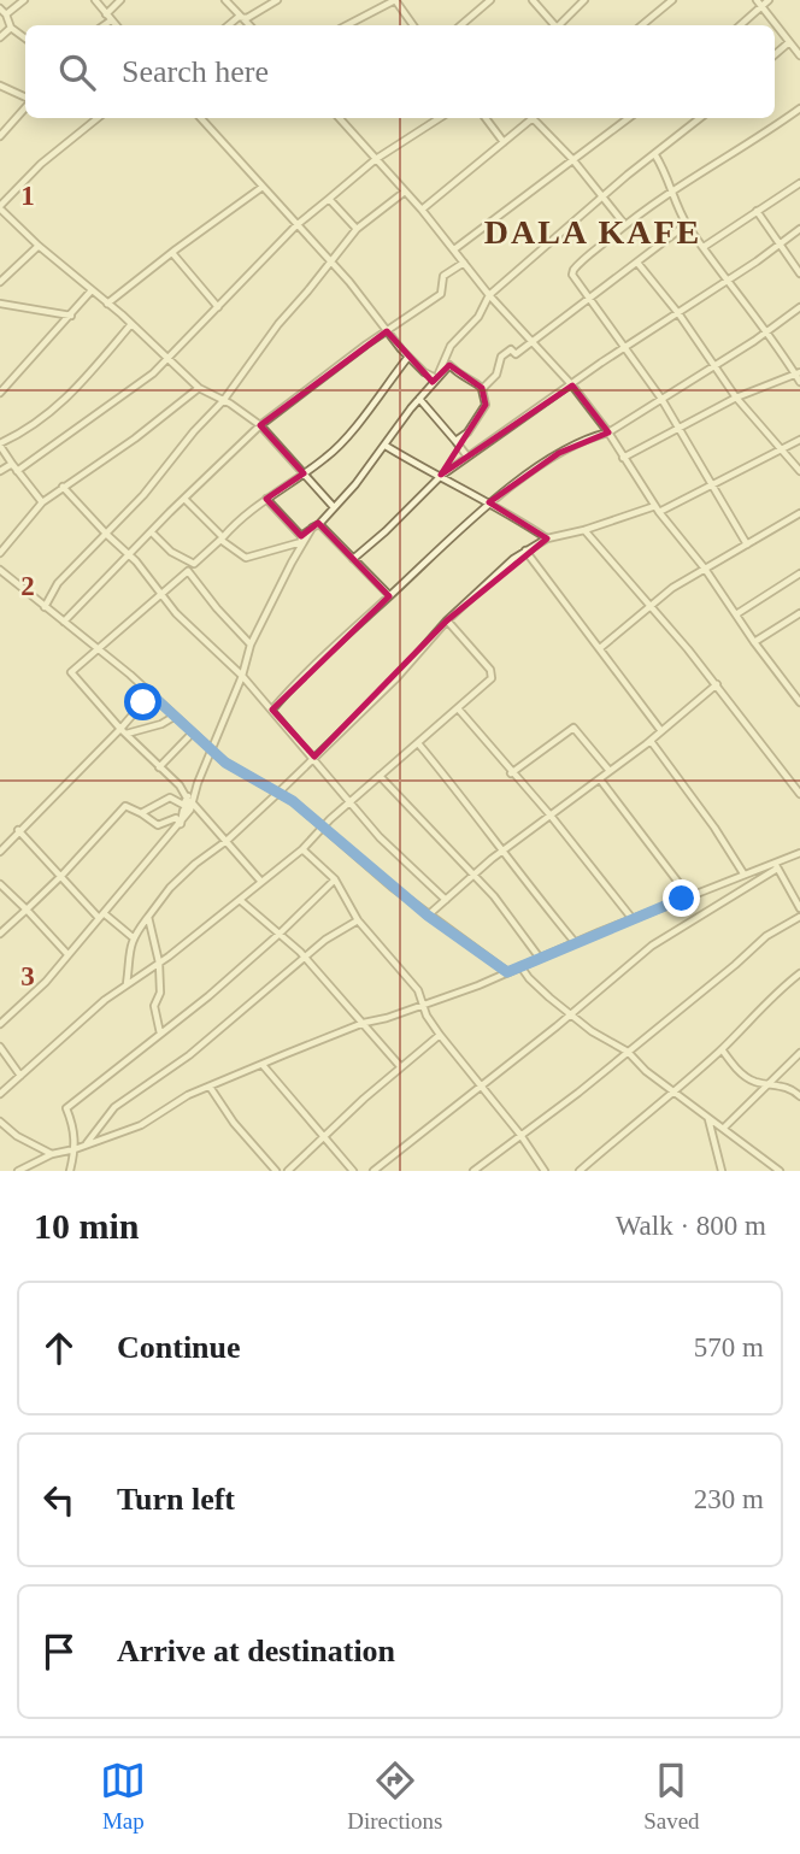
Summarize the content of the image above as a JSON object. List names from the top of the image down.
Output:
{
  "districts": ["DALA KAFE"],
  "page": {
    "search": "Search here",
    "heading": ["10 min", "Walk · 800 m"],
    "list": [
      ["Continue", "570 m"],
      ["Turn left", "230 m"],
      "Arrive at destination"
    ],
    "nav": ["Map", "Directions", "Saved"]
  },
  "grid": {
    "rows": ["1", "2", "3"]
  }
}
